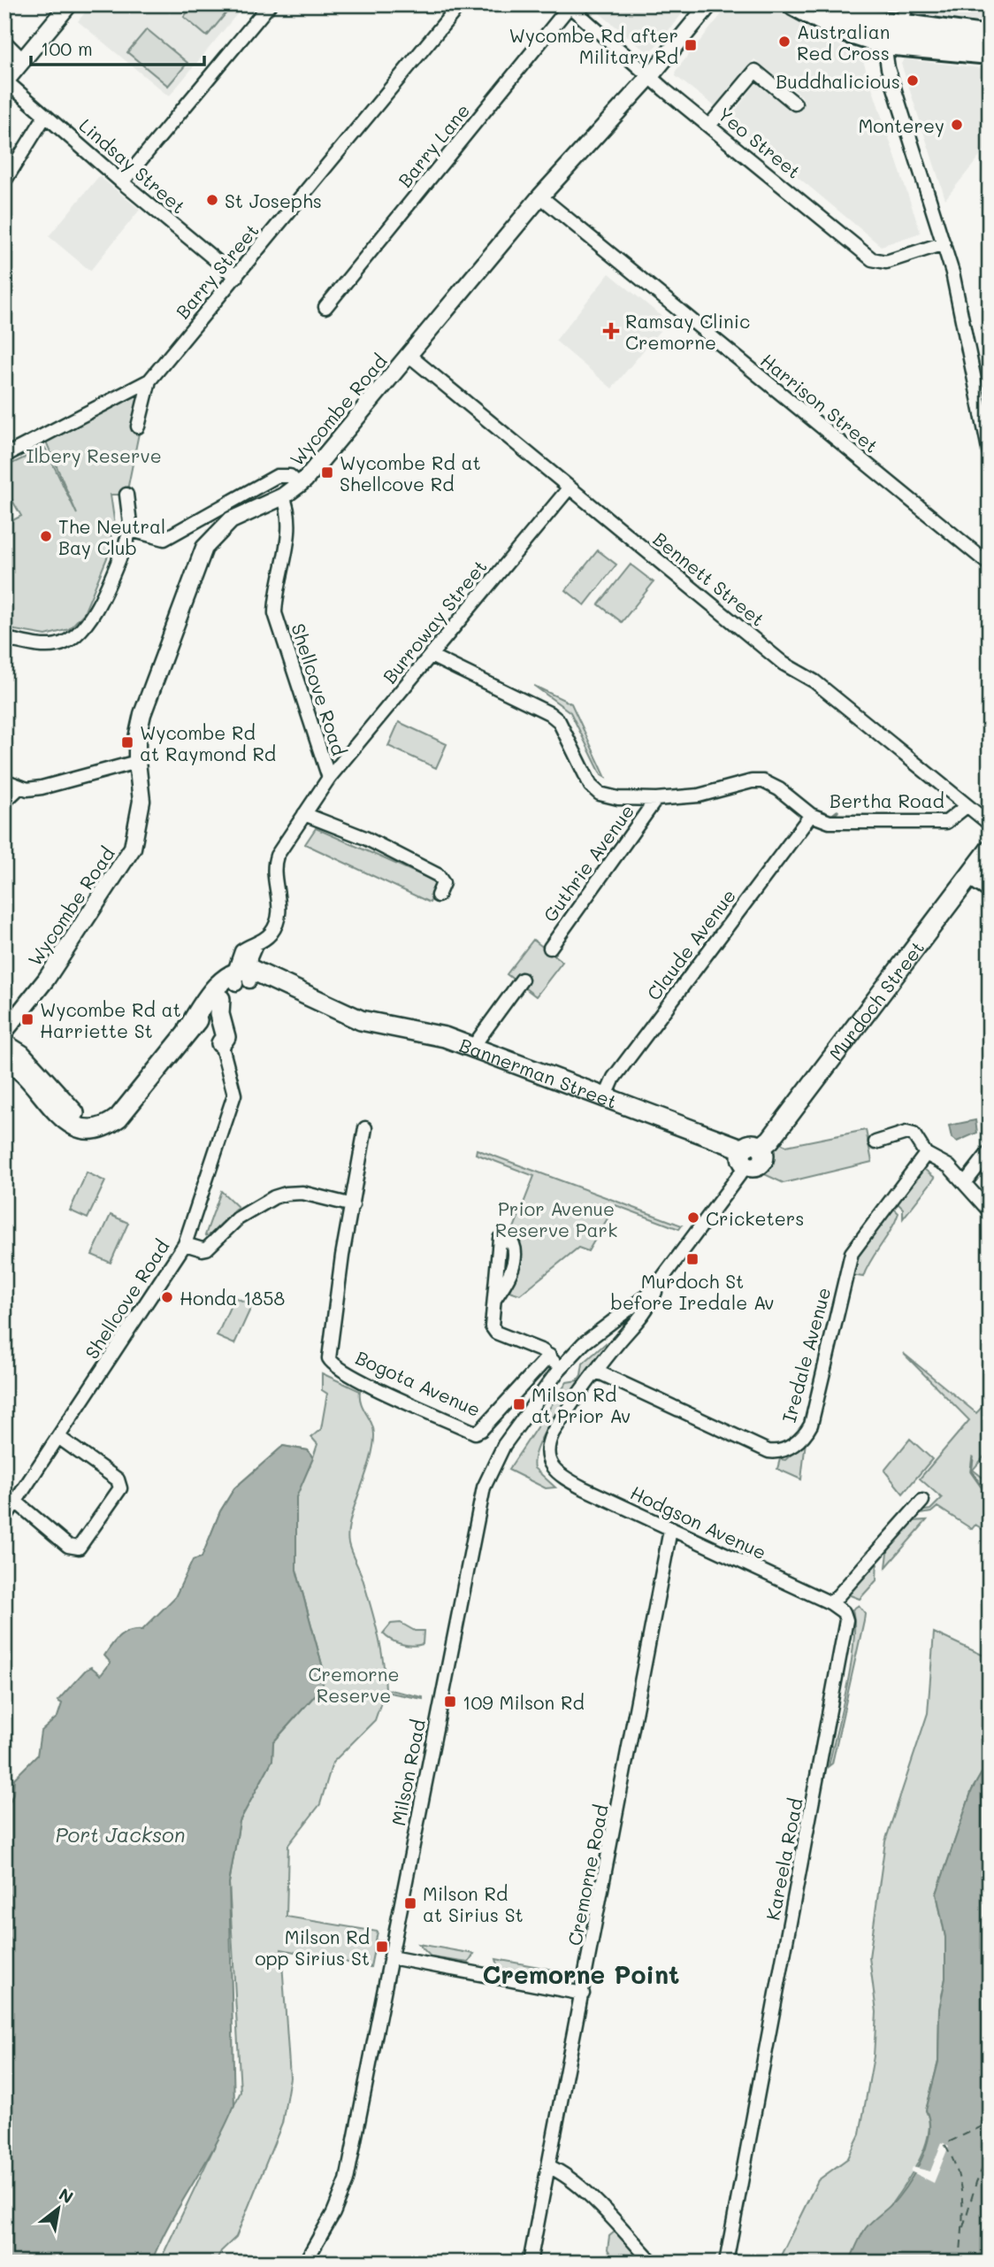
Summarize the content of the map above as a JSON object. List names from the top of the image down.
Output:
{
  "streets": {
    "main road": ["Murdoch Street", "Bannerman Street"],
    "street": [
      "Yeo Street",
      "Barry Lane",
      "Lindsay Street",
      "Barry Street",
      "Harrison Street",
      "Wycombe Road",
      "Bennett Street",
      "Burroway Street",
      "Shellcove Road",
      "Bertha Road",
      "Guthrie Avenue",
      "Claude Avenue",
      "Iredale Avenue",
      "Bogota Avenue",
      "Hodgson Avenue",
      "Milson Road",
      "Kareela Road",
      "Cremorne Road"
    ]
  },
  "crossings": [
    ["Yeo Street", "Barry Lane"],
    ["Yeo Street", "Wycombe Road"],
    ["Lindsay Street", "Barry Street"],
    ["Harrison Street", "Wycombe Road"],
    ["Wycombe Road", "Bennett Street"],
    ["Wycombe Road", "Shellcove Road"],
    ["Bennett Street", "Burroway Street"],
    ["Bennett Street", "Bertha Road"],
    ["Burroway Street", "Shellcove Road"],
    ["Burroway Street", "Bertha Road"],
    ["Shellcove Road", "Bannerman Street"],
    ["Bertha Road", "Guthrie Avenue"],
    ["Bertha Road", "Claude Avenue"],
    ["Claude Avenue", "Bannerman Street"],
    ["Murdoch Street", "Bannerman Street"],
    ["Murdoch Street", "Iredale Avenue"],
    ["Murdoch Street", "Hodgson Avenue"],
    ["Murdoch Street", "Milson Road"],
    ["Hodgson Avenue", "Kareela Road"],
    ["Hodgson Avenue", "Cremorne Road"]
  ],
  "districts": ["Cremorne Point"],
  "water": ["Port Jackson"],
  "parks": ["Ilbery Reserve", "Prior Avenue Reserve Park", "Cremorne Reserve"],
  "places": {
    "other": [
      "Australian Red Cross",
      "Buddhalicious",
      "Monterey",
      "St Josephs",
      "The Neutral Bay Club",
      "Cricketers",
      "Honda 1858"
    ],
    "transit": [
      "Wycombe Rd after Military Rd",
      "Wycombe Rd at Shellcove Rd",
      "Wycombe Rd at Raymond Rd",
      "Wycombe Rd at Harriette St",
      "Murdoch St before Iredale Av",
      "Milson Rd at Prior Av",
      "109 Milson Rd",
      "Milson Rd at Sirius St",
      "Milson Rd opp Sirius St"
    ],
    "health": ["Ramsay Clinic Cremorne"]
  },
  "scale_bar": "100 m",
  "north": "top right"
}
